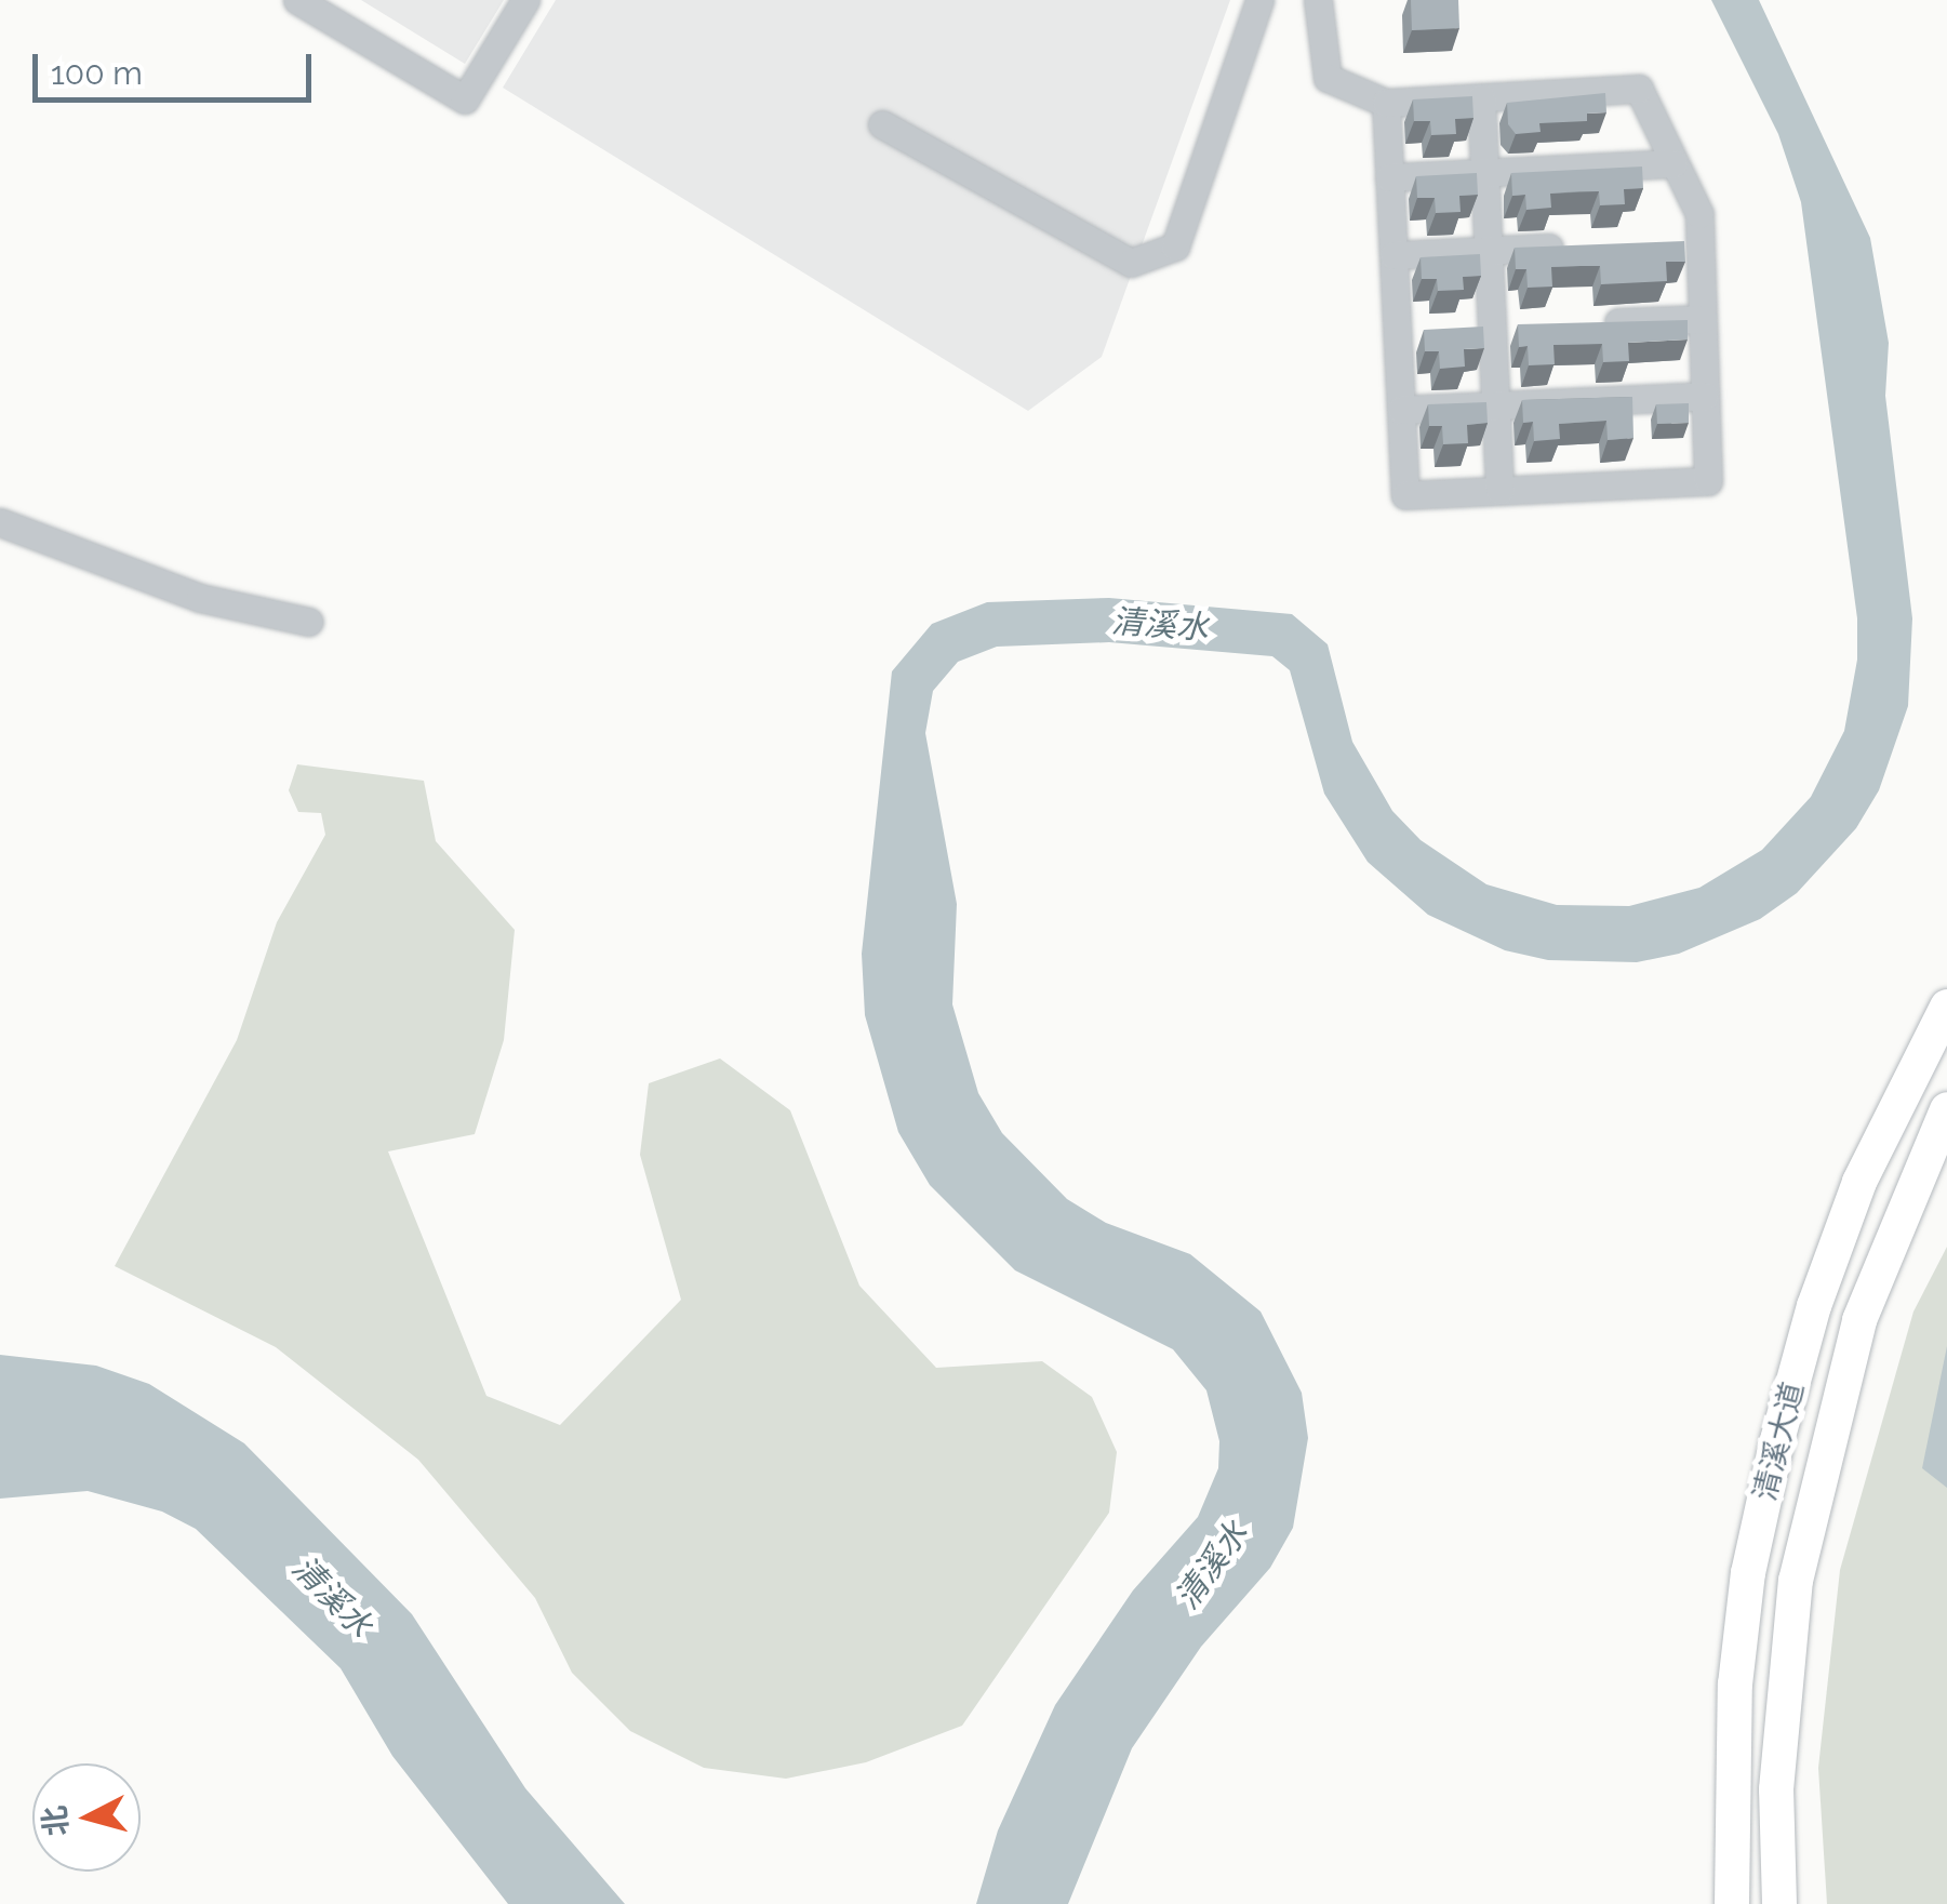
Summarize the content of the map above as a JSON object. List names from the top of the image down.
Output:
{
  "streets": {
    "main road": ["清溪大道"]
  },
  "water": ["清溪水"],
  "scale_bar": "100 m",
  "north": "left"
}
